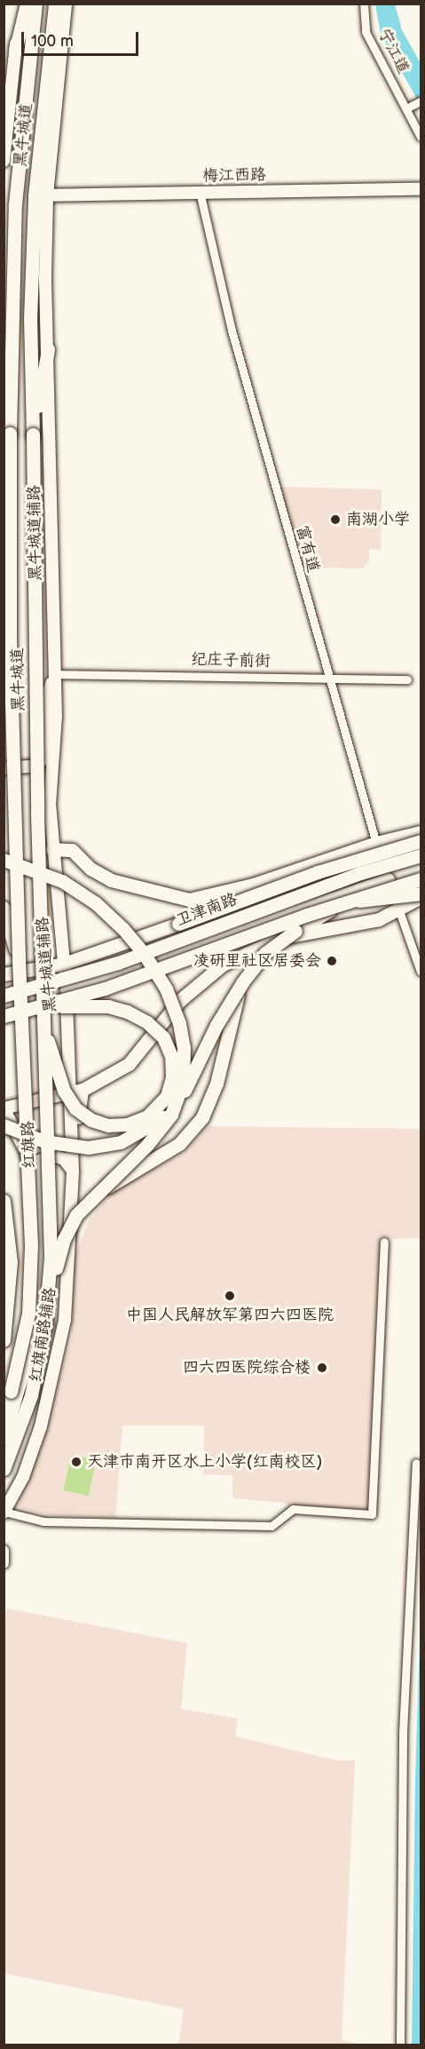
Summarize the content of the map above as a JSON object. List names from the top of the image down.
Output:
{
  "streets": {
    "main road": [
      "黑牛城道",
      "梅江西路",
      "黑牛城道辅路",
      "卫津南路",
      "红旗路",
      "红旗南路辅路"
    ],
    "street": ["宁江道", "富有道", "纪庄子前街"]
  },
  "crossings": [
    ["黑牛城道", "红旗路"],
    ["梅江西路", "黑牛城道辅路"],
    ["梅江西路", "富有道"],
    ["黑牛城道辅路", "纪庄子前街"],
    ["黑牛城道辅路", "卫津南路"],
    ["黑牛城道辅路", "红旗南路辅路"],
    ["富有道", "纪庄子前街"]
  ],
  "places": [
    "南湖小学",
    "凌研里社区居委会",
    "中国人民解放军第四六四医院",
    "四六四医院综合楼",
    "天津市南开区水上小学(红南校区)"
  ],
  "scale_bar": "100 m"
}
